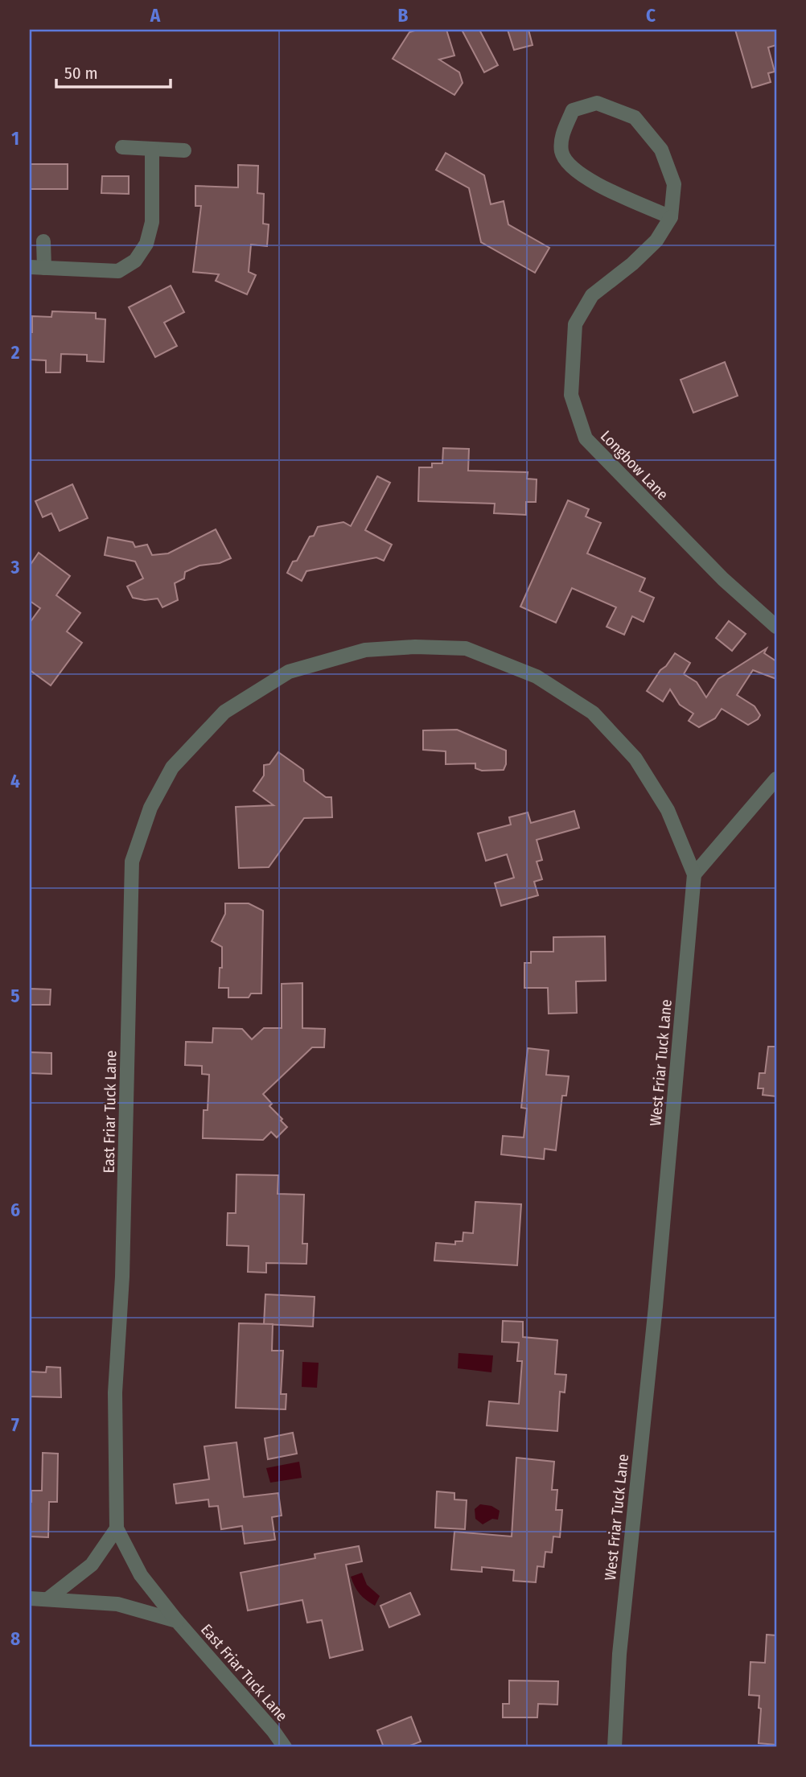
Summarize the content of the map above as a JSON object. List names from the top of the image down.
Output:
{
  "streets": {
    "street": ["Longbow Lane", "West Friar Tuck Lane", "East Friar Tuck Lane"]
  },
  "crossings": [
    ["West Friar Tuck Lane", "East Friar Tuck Lane"]
  ],
  "scale_bar": "50 m",
  "grid": {
    "columns": ["A", "B", "C"],
    "rows": [
      "1",
      "2",
      "3",
      "4",
      "5",
      "6",
      "7",
      "8"
    ]
  }
}
